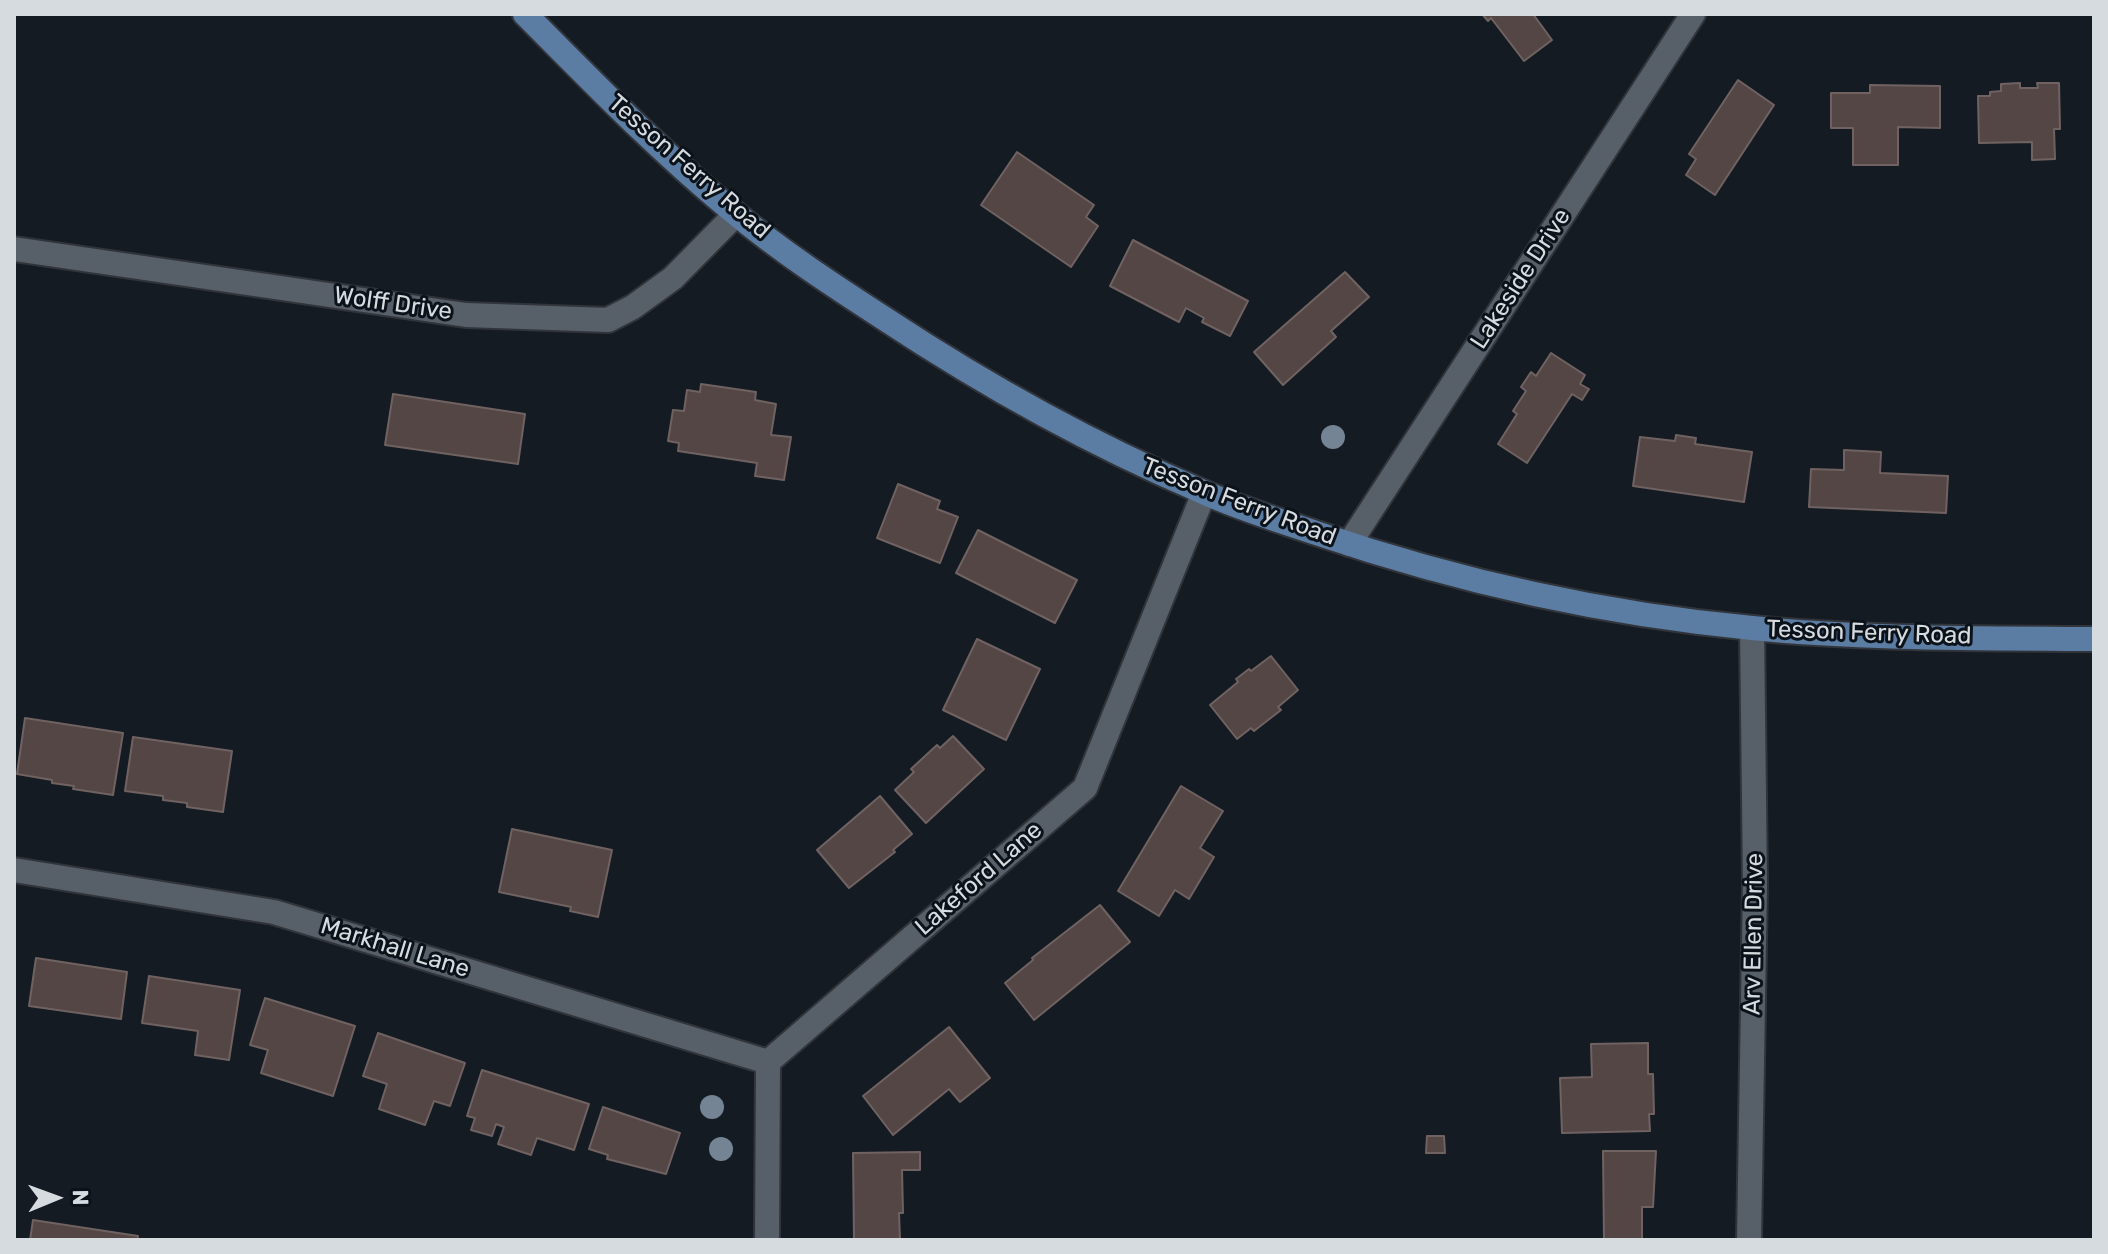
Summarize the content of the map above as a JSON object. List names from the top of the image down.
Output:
{
  "streets": {
    "main road": ["Tesson Ferry Road"],
    "street": [
      "Lakeside Drive",
      "Wolff Drive",
      "Lakeford Lane",
      "Arv Ellen Drive",
      "Markhall Lane"
    ]
  },
  "crossings": [
    ["Tesson Ferry Road", "Lakeside Drive"],
    ["Tesson Ferry Road", "Wolff Drive"],
    ["Tesson Ferry Road", "Lakeford Lane"],
    ["Tesson Ferry Road", "Arv Ellen Drive"],
    ["Lakeford Lane", "Markhall Lane"]
  ],
  "north": "right"
}
